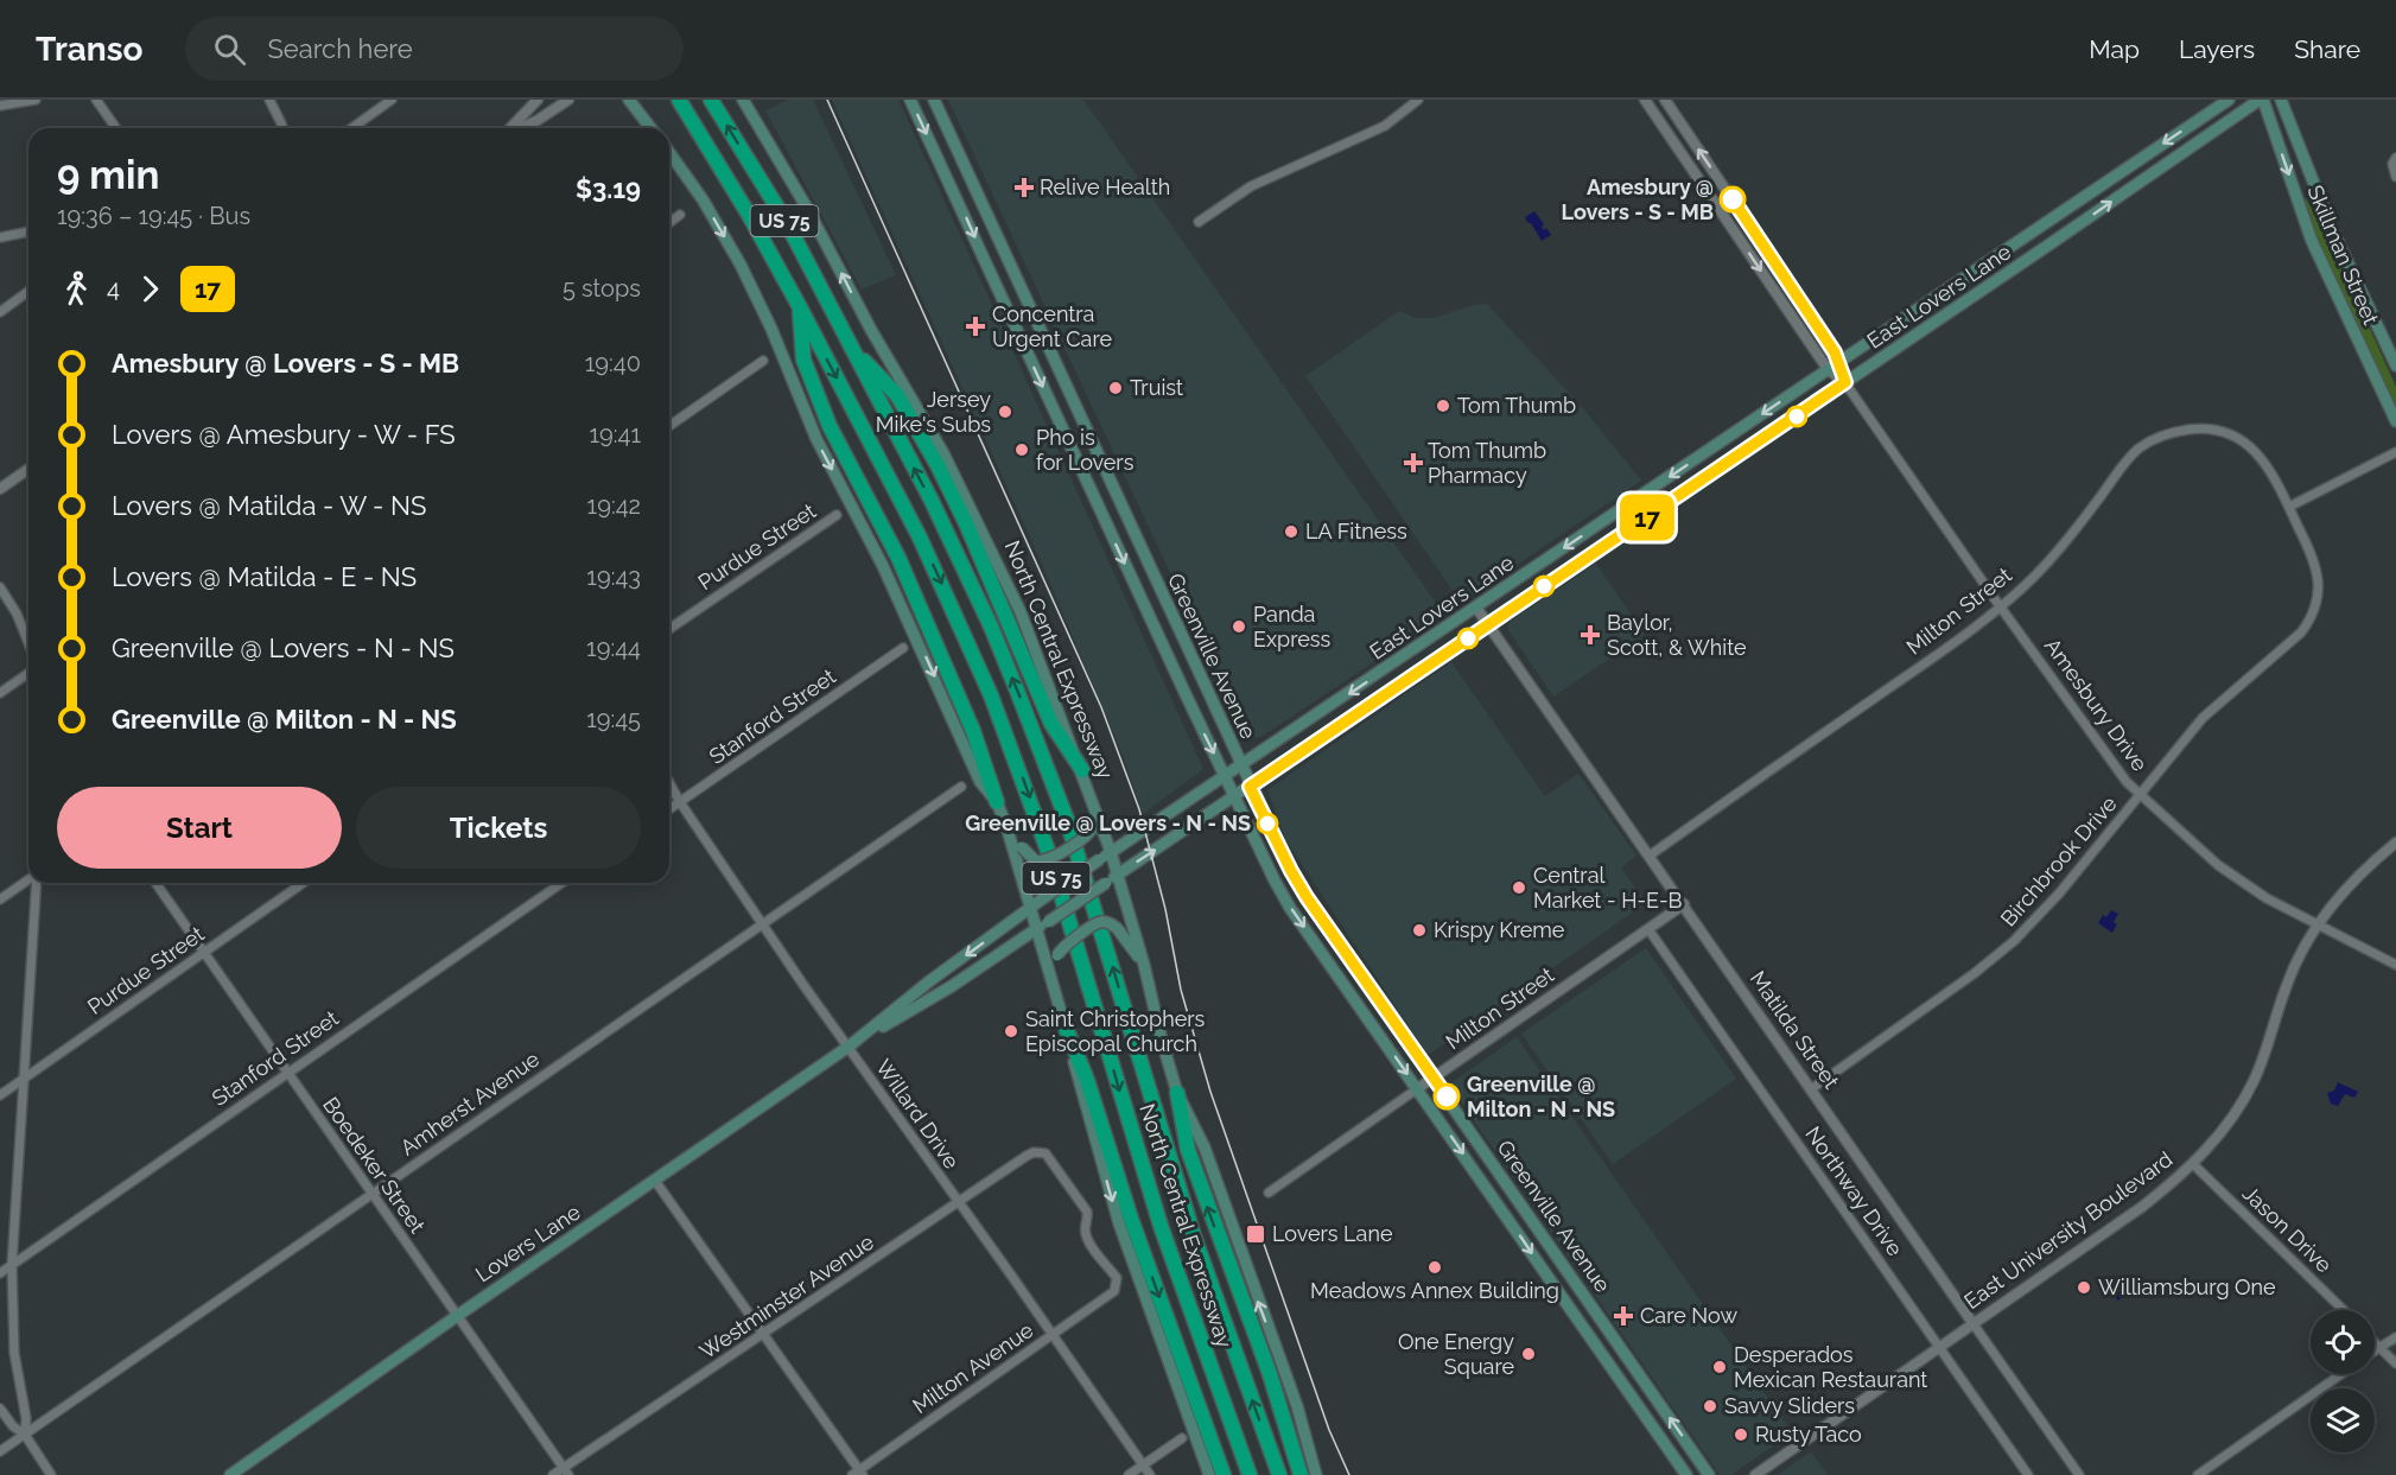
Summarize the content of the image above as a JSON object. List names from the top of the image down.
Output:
{
  "streets": {
    "highway": ["US 75", "North Central Expressway"],
    "main road": [
      "Skillman Street",
      "East Lovers Lane",
      "Greenville Avenue",
      "Lovers Lane"
    ],
    "street": [
      "Purdue Street",
      "Milton Street",
      "Amesbury Drive",
      "Stanford Street",
      "Birchbrook Drive",
      "Matilda Street",
      "Amherst Avenue",
      "Willard Drive",
      "Boedeker Street",
      "Northway Drive",
      "Jason Drive",
      "East University Boulevard",
      "Westminster Avenue",
      "Milton Avenue"
    ]
  },
  "crossings": [
    ["Skillman Street", "East Lovers Lane"],
    ["East Lovers Lane", "Greenville Avenue"],
    ["East Lovers Lane", "North Central Expressway"],
    ["East Lovers Lane", "Amesbury Drive"],
    ["East Lovers Lane", "Matilda Street"],
    ["East Lovers Lane", "Lovers Lane"],
    ["Purdue Street", "Boedeker Street"],
    ["Milton Street", "Greenville Avenue"],
    ["Milton Street", "Amesbury Drive"],
    ["Milton Street", "Birchbrook Drive"],
    ["Milton Street", "Matilda Street"],
    ["Milton Street", "Northway Drive"],
    ["Amesbury Drive", "Birchbrook Drive"],
    ["Amesbury Drive", "East University Boulevard"],
    ["Stanford Street", "Willard Drive"],
    ["Stanford Street", "Boedeker Street"],
    ["Birchbrook Drive", "Matilda Street"],
    ["Matilda Street", "East University Boulevard"],
    ["Amherst Avenue", "Willard Drive"],
    ["Amherst Avenue", "Boedeker Street"],
    ["Willard Drive", "Lovers Lane"],
    ["Willard Drive", "Westminster Avenue"],
    ["Willard Drive", "Milton Avenue"],
    ["Boedeker Street", "Lovers Lane"],
    ["Boedeker Street", "Westminster Avenue"],
    ["Northway Drive", "East University Boulevard"],
    ["Jason Drive", "East University Boulevard"],
    ["Westminster Avenue", "Milton Avenue"]
  ],
  "places": {
    "health": [
      "Relive Health",
      "Concentra Urgent Care",
      "Tom Thumb Pharmacy",
      "Baylor, Scott, & White",
      "Care Now"
    ],
    "other": [
      "Amesbury @ Lovers - S - MB",
      "Truist",
      "Tom Thumb",
      "Jersey Mike's Subs",
      "Pho is for Lovers",
      "LA Fitness",
      "Panda Express",
      "Greenville @ Lovers - N - NS",
      "Central Market - H-E-B",
      "Krispy Kreme",
      "Saint Christophers Episcopal Church",
      "Greenville @ Milton - N - NS",
      "Meadows Annex Building",
      "Williamsburg One",
      "One Energy Square",
      "Desperados Mexican Restaurant",
      "Savvy Sliders",
      "Rusty Taco"
    ],
    "transit": ["Lovers Lane"]
  },
  "lines": ["bus line 17"],
  "page": {
    "header": "Transo",
    "search": "Search here",
    "nav": ["Map", "Layers", "Share"],
    "on_map": "17",
    "heading": ["9 min", "19:36 – 19:45 · Bus", "$3.19"],
    "legs": ["4", "17", "5 stops"],
    "list": [
      {
        "name": "Amesbury @ Lovers - S - MB",
        "value": "19:40"
      },
      {
        "name": "Lovers @ Amesbury - W - FS",
        "value": "19:41"
      },
      {
        "name": "Lovers @ Matilda - W - NS",
        "value": "19:42"
      },
      {
        "name": "Lovers @ Matilda - E - NS",
        "value": "19:43"
      },
      {
        "name": "Greenville @ Lovers - N - NS",
        "value": "19:44"
      },
      {
        "name": "Greenville @ Milton - N - NS",
        "value": "19:45"
      }
    ],
    "buttons": ["Start", "Tickets"]
  }
}
